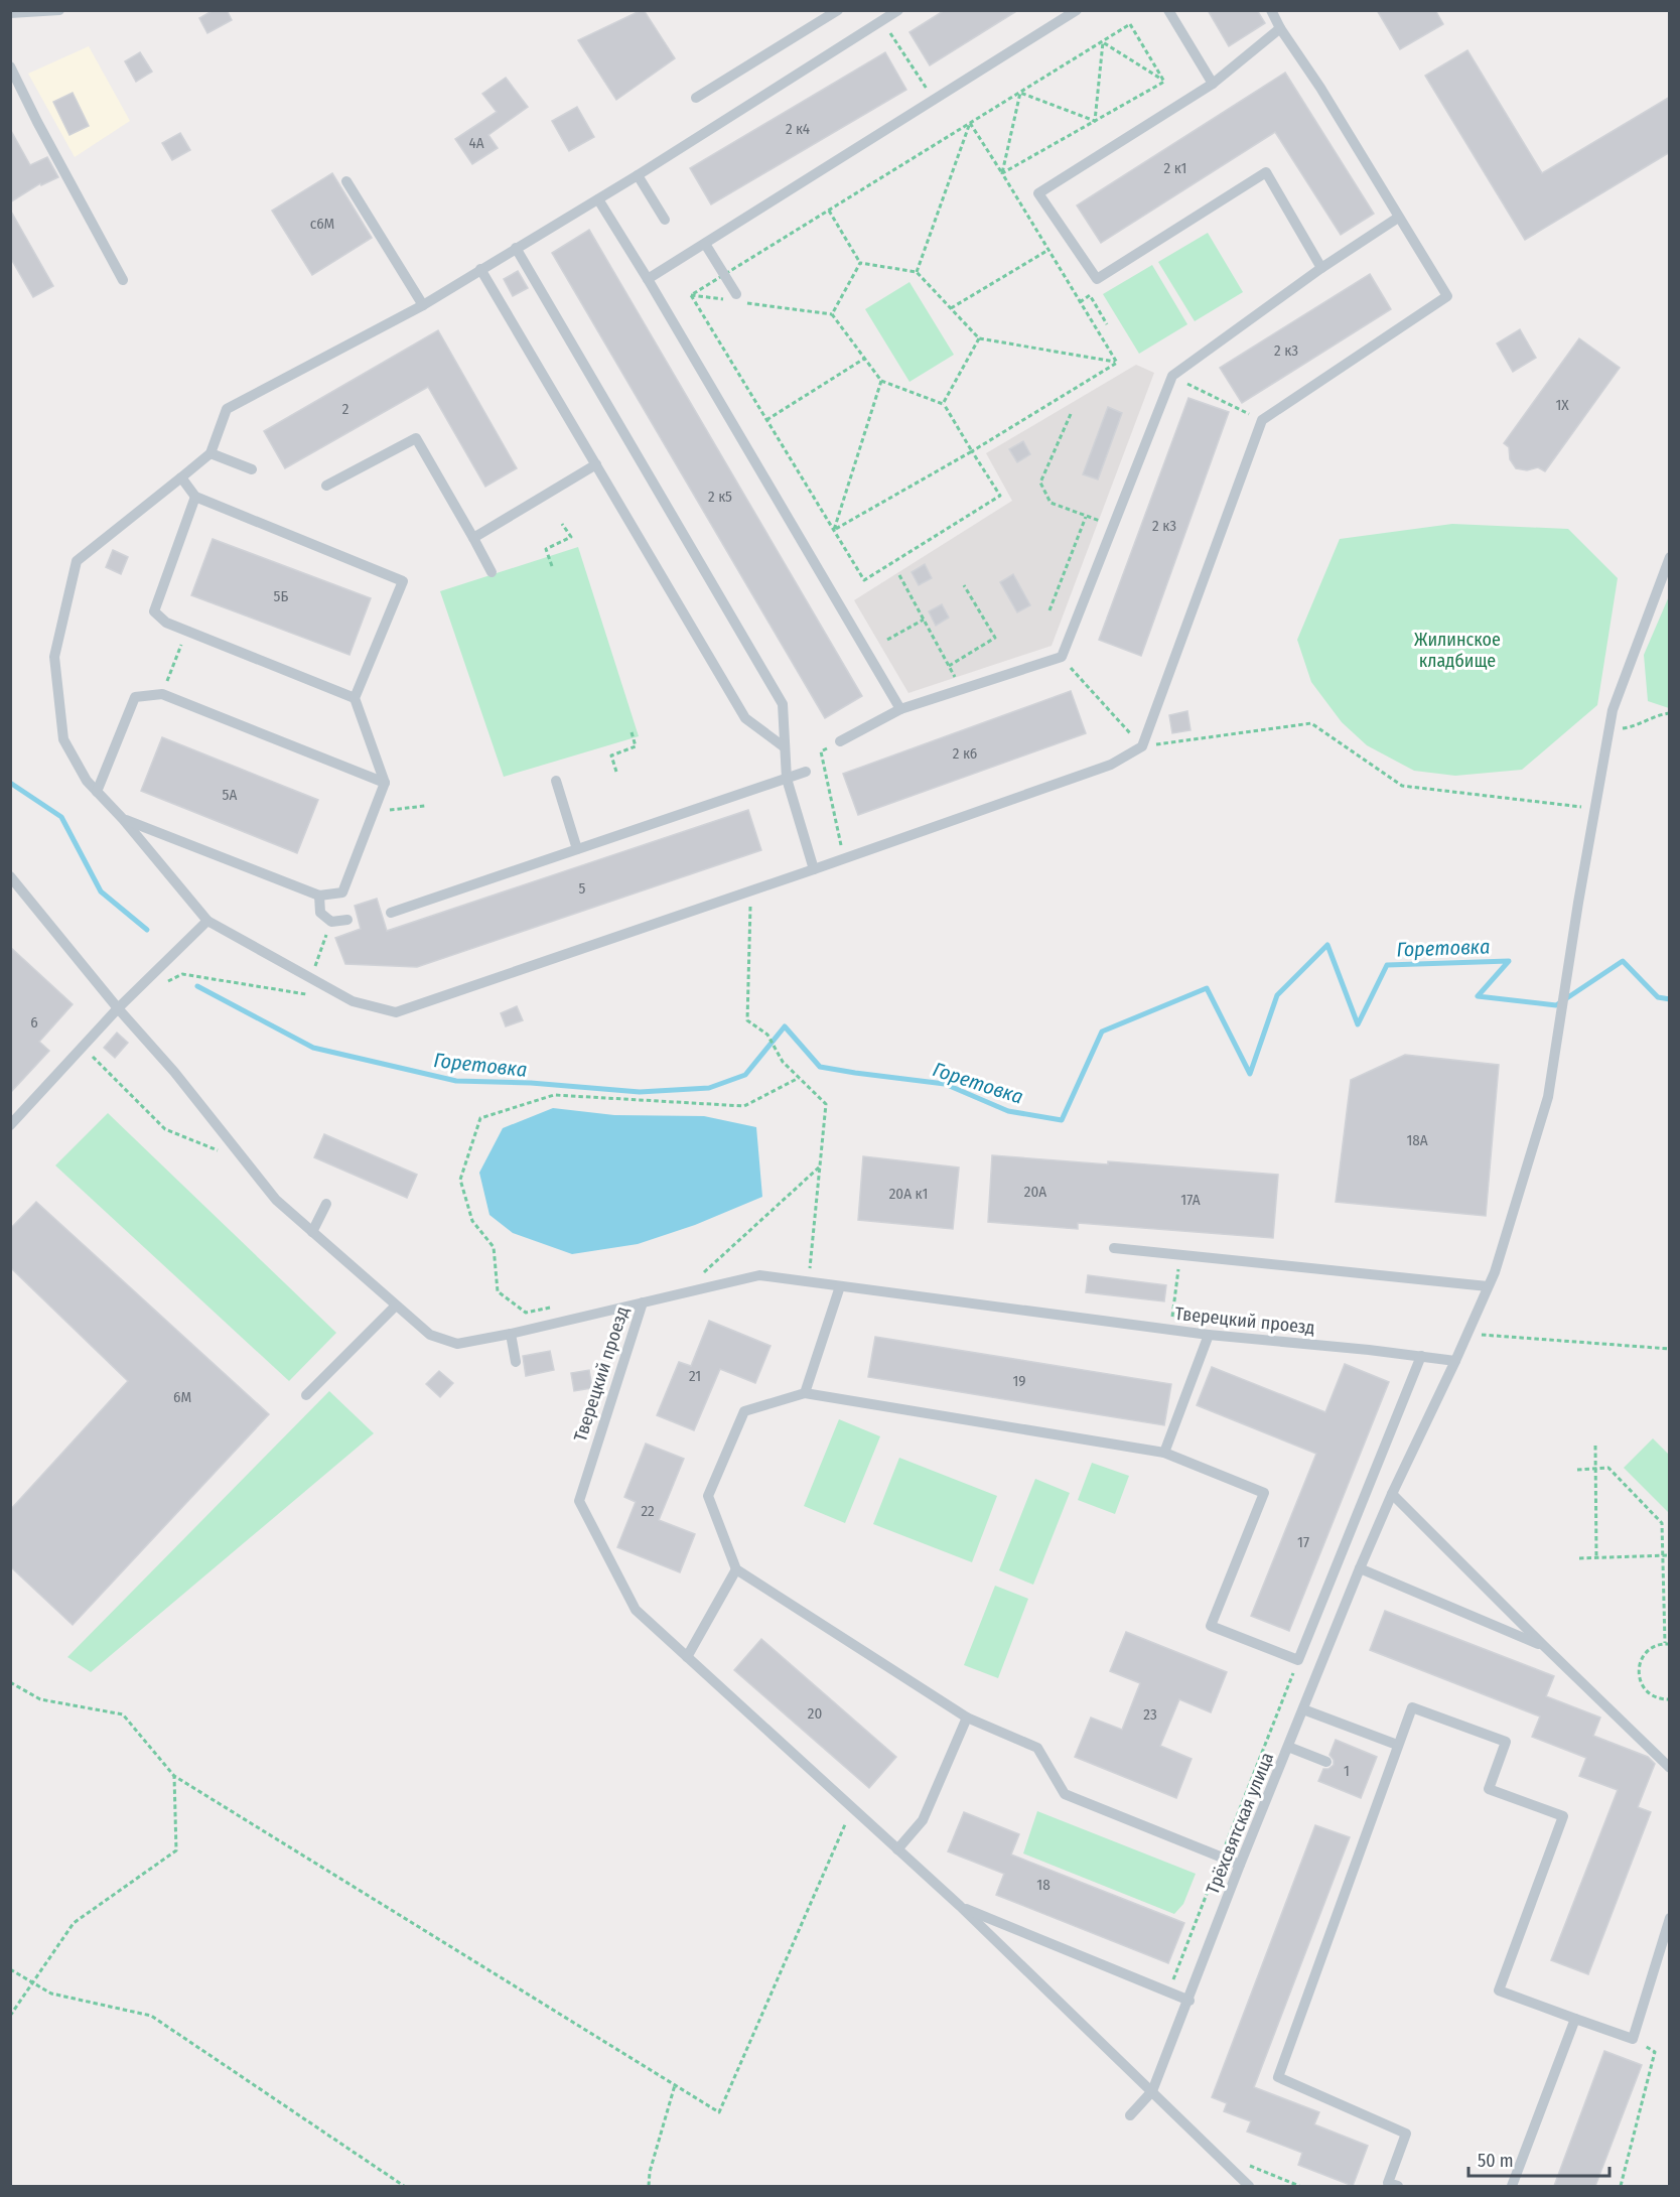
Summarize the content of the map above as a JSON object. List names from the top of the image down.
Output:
{
  "streets": {
    "lane": ["Тверецкий проезд", "Трёхсвятская улица"]
  },
  "water": ["Горетовка"],
  "parks": ["Жилинское кладбище"],
  "house_numbers": [
    "2 к4",
    "4А",
    "2 к1",
    "с6М",
    "2 к3",
    "1Х",
    "2",
    "2 к5",
    "2 к3",
    "5Б",
    "2 к6",
    "5А",
    "5",
    "6",
    "18А",
    "20А",
    "20А к1",
    "17А",
    "21",
    "19",
    "6М",
    "22",
    "17",
    "20",
    "23",
    "1",
    "18"
  ],
  "scale_bar": "50 m"
}
